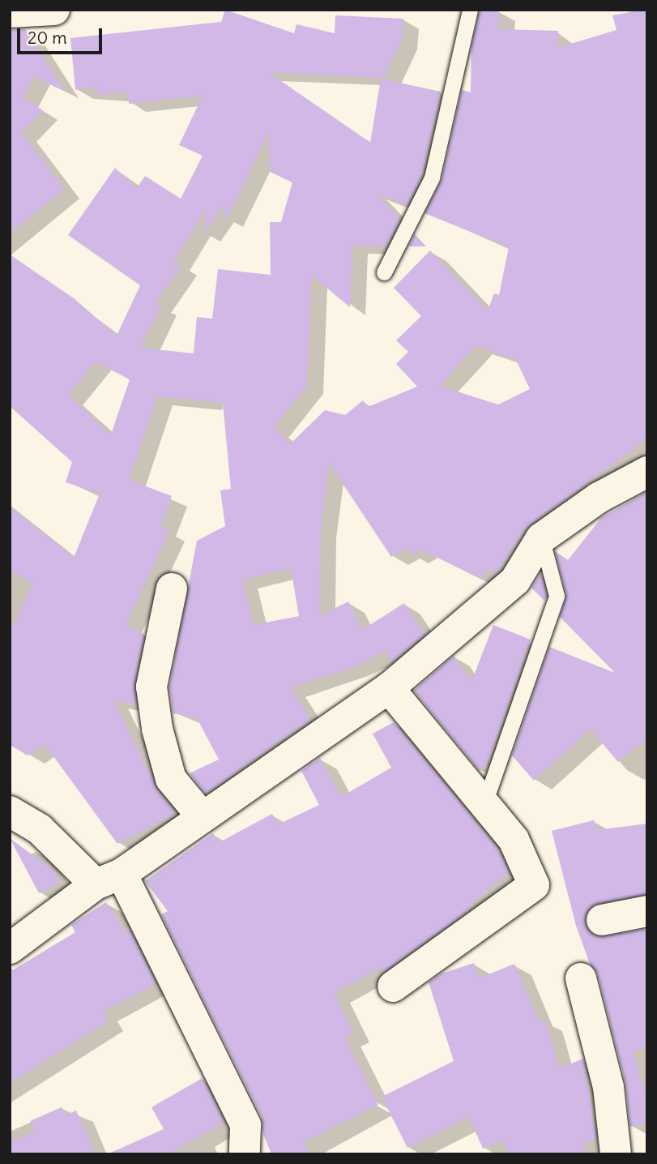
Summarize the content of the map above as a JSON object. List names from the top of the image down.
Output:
{
  "scale_bar": "20 m"
}
